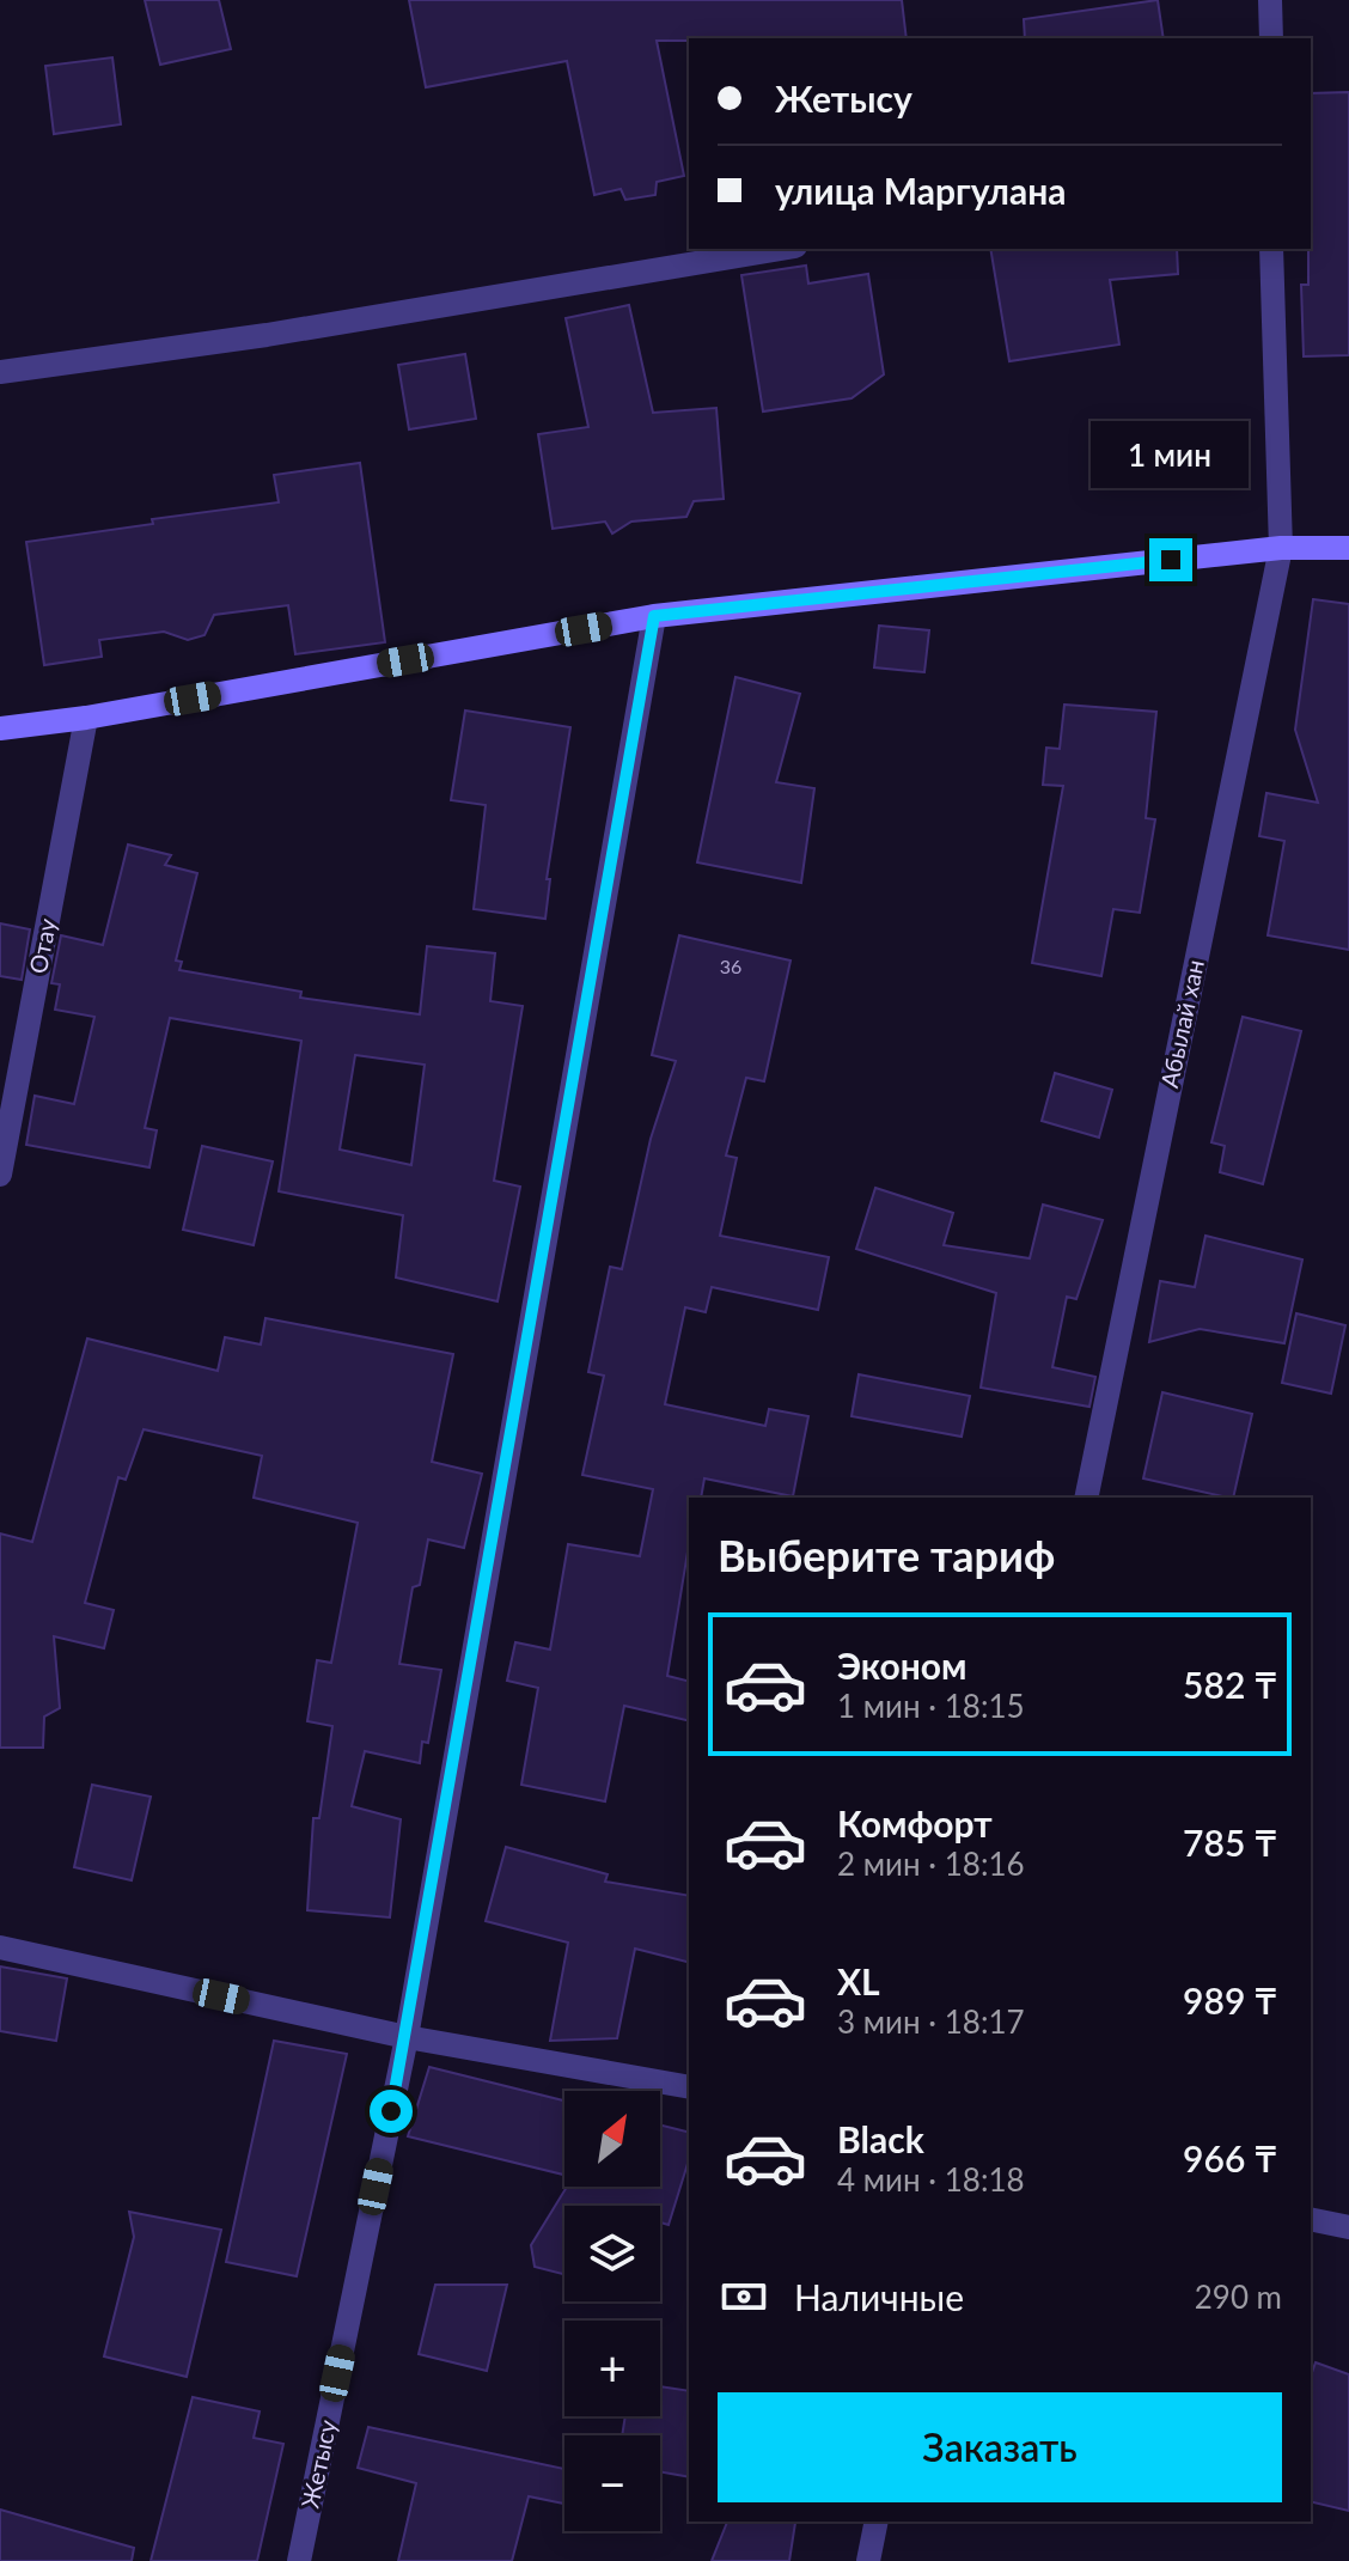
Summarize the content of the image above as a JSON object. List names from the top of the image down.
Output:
{
  "streets": {
    "street": ["Отау", "Абылай хан", "Жетысу"]
  },
  "house_numbers": ["36"],
  "north": "top right",
  "page": {
    "banner": ["Жетысу", "улица Маргулана"],
    "bubble": "1 мин",
    "heading": "Выберите тариф",
    "list": [
      {
        "name": "Эконом",
        "note": "1 мин · 18:15",
        "value": "582 ₸"
      },
      {
        "name": "Комфорт",
        "note": "2 мин · 18:16",
        "value": "785 ₸"
      },
      {
        "name": "XL",
        "note": "3 мин · 18:17",
        "value": "989 ₸"
      },
      {
        "name": "Black",
        "note": "4 мин · 18:18",
        "value": "966 ₸"
      }
    ],
    "map_buttons": ["+", "−"],
    "pay": ["Наличные", "290 m"],
    "buttons": "Заказать"
  }
}
